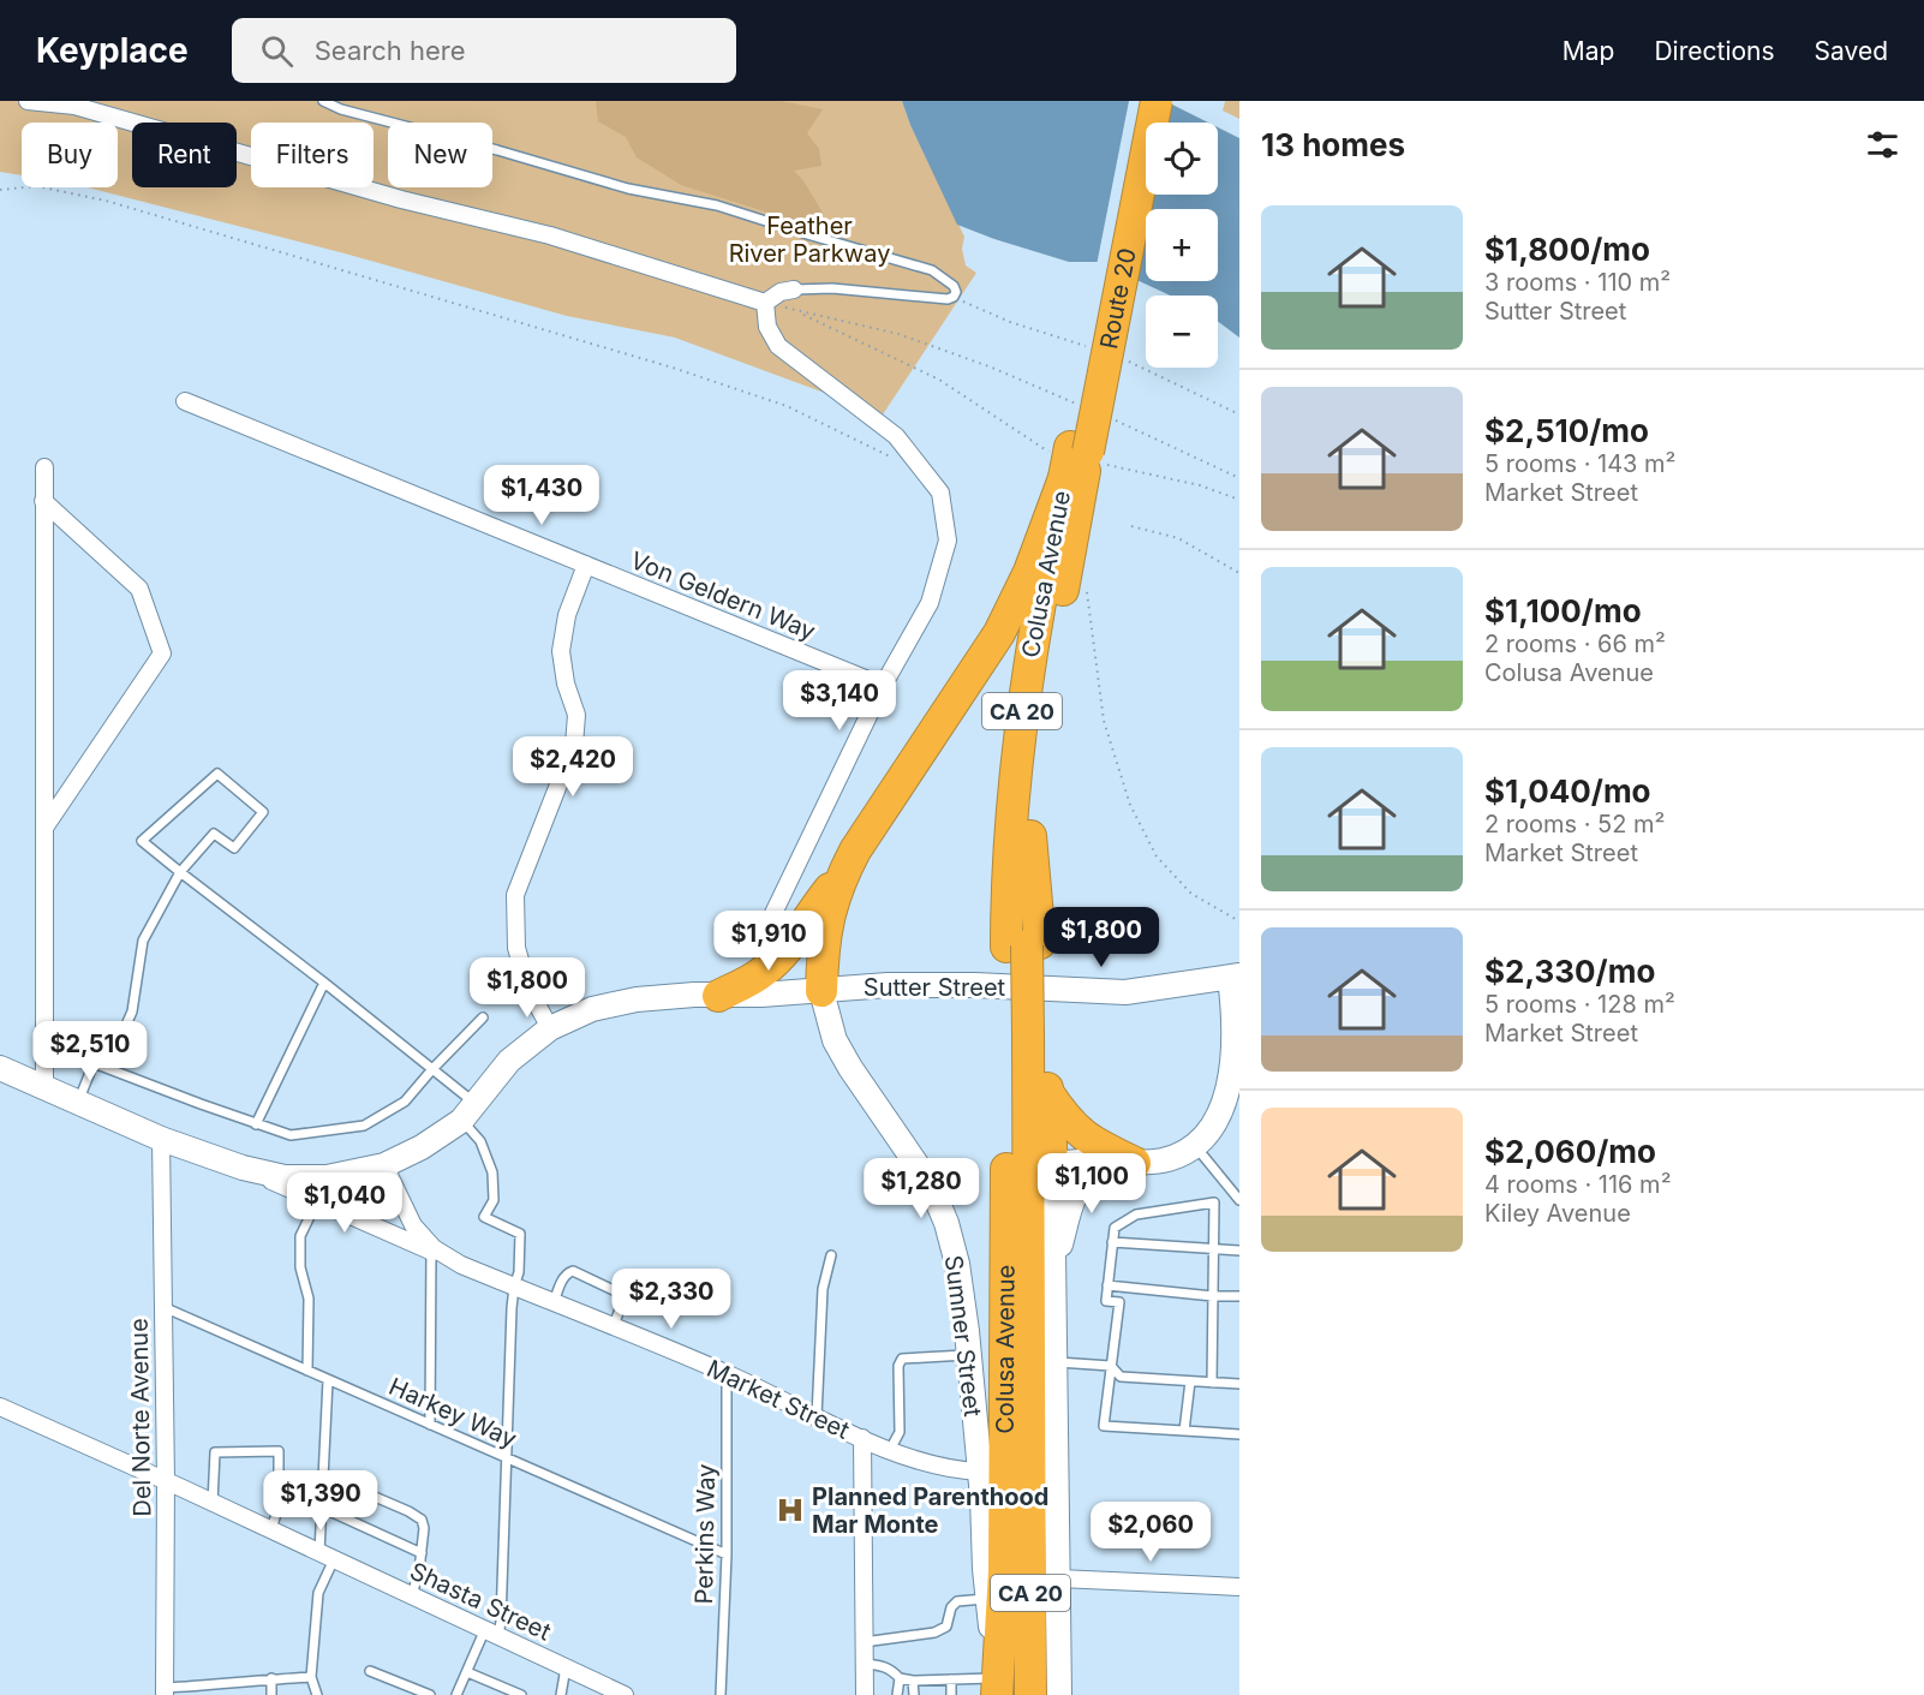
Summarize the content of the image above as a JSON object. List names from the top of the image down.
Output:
{
  "streets": {
    "highway": ["Route 20", "Colusa Avenue", "CA 20"],
    "main road": ["Sutter Street", "Sumner Street", "Market Street"],
    "street": ["Von Geldern Way", "Del Norte Avenue", "Shasta Street"],
    "lane": ["Harkey Way", "Perkins Way"]
  },
  "crossings": [
    ["Route 20", "Colusa Avenue"],
    ["Colusa Avenue", "Sumner Street"],
    ["Sutter Street", "Sumner Street"],
    ["Sutter Street", "Market Street"],
    ["Sumner Street", "Market Street"],
    ["Market Street", "Del Norte Avenue"],
    ["Market Street", "Perkins Way"],
    ["Harkey Way", "Del Norte Avenue"],
    ["Harkey Way", "Perkins Way"],
    ["Del Norte Avenue", "Shasta Street"]
  ],
  "parks": ["Feather River Parkway"],
  "places": {
    "hospital": ["Planned Parenthood Mar Monte"]
  },
  "page": {
    "header": "Keyplace",
    "search": "Search here",
    "nav": ["Map", "Directions", "Saved"],
    "heading": "13 homes",
    "map_buttons": ["+", "−"],
    "chip": [
      "Buy",
      "Rent",
      "Filters",
      "New"
    ],
    "list": [
      {
        "name": "$1,800/mo",
        "note": "3 rooms · 110 m² · Sutter Street"
      },
      {
        "name": "$2,510/mo",
        "note": "5 rooms · 143 m² · Market Street"
      },
      {
        "name": "$1,100/mo",
        "note": "2 rooms · 66 m² · Colusa Avenue"
      },
      {
        "name": "$1,040/mo",
        "note": "2 rooms · 52 m² · Market Street"
      },
      {
        "name": "$2,330/mo",
        "note": "5 rooms · 128 m² · Market Street"
      },
      {
        "name": "$2,060/mo",
        "note": "4 rooms · 116 m² · Kiley Avenue"
      }
    ],
    "price": [
      "$1,430",
      "$3,140",
      "$2,420",
      "$1,800",
      "$1,910",
      "$1,800",
      "$2,510",
      "$1,100",
      "$1,280",
      "$1,040",
      "$2,330",
      "$1,390",
      "$2,060"
    ]
  }
}
